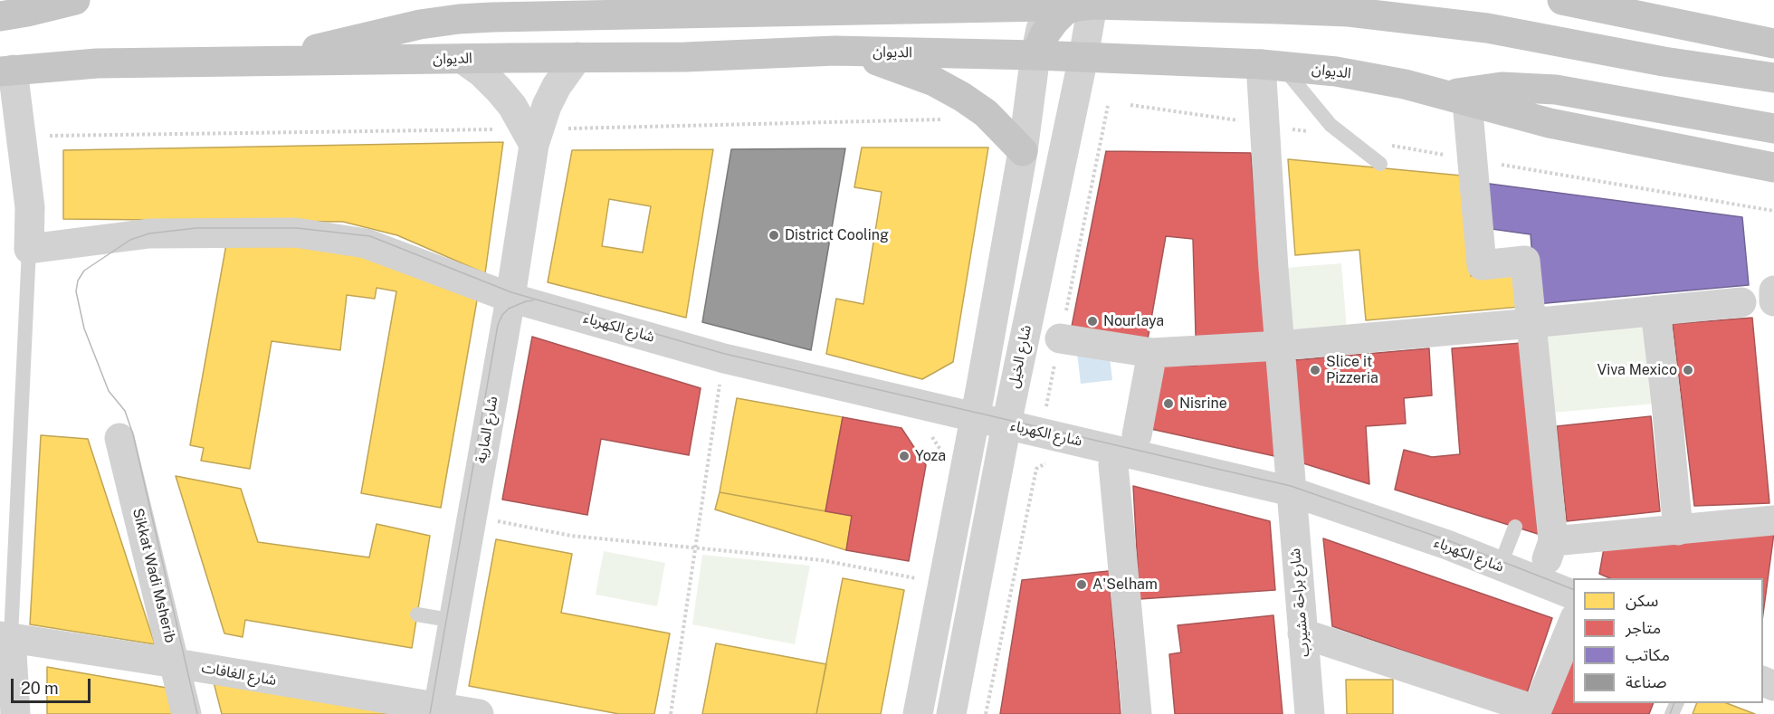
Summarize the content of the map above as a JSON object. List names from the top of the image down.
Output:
{
  "streets": {
    "main road": ["الديوان"],
    "street": [
      "شارع الكهرباء",
      "شارع الخيل",
      "شارع المارية",
      "Sikkat Wadi Msherib",
      "شارع براحة مشيرب",
      "شارع الغافات"
    ]
  },
  "crossings": [
    ["الديوان", "شارع الخيل"],
    ["الديوان", "شارع المارية"],
    ["الديوان", "شارع براحة مشيرب"],
    ["شارع الكهرباء", "شارع الخيل"],
    ["شارع الكهرباء", "شارع المارية"],
    ["شارع الكهرباء", "شارع براحة مشيرب"],
    ["شارع المارية", "شارع الغافات"],
    ["Sikkat Wadi Msherib", "شارع الغافات"]
  ],
  "places": [
    "District Cooling",
    "Nourlaya",
    "Slice it Pizzeria",
    "Viva Mexico",
    "Nisrine",
    "Yoza",
    "A'Selham"
  ],
  "legend": [
    "سكن",
    "متاجر",
    "مكاتب",
    "صناعة"
  ],
  "scale_bar": "20 m"
}
